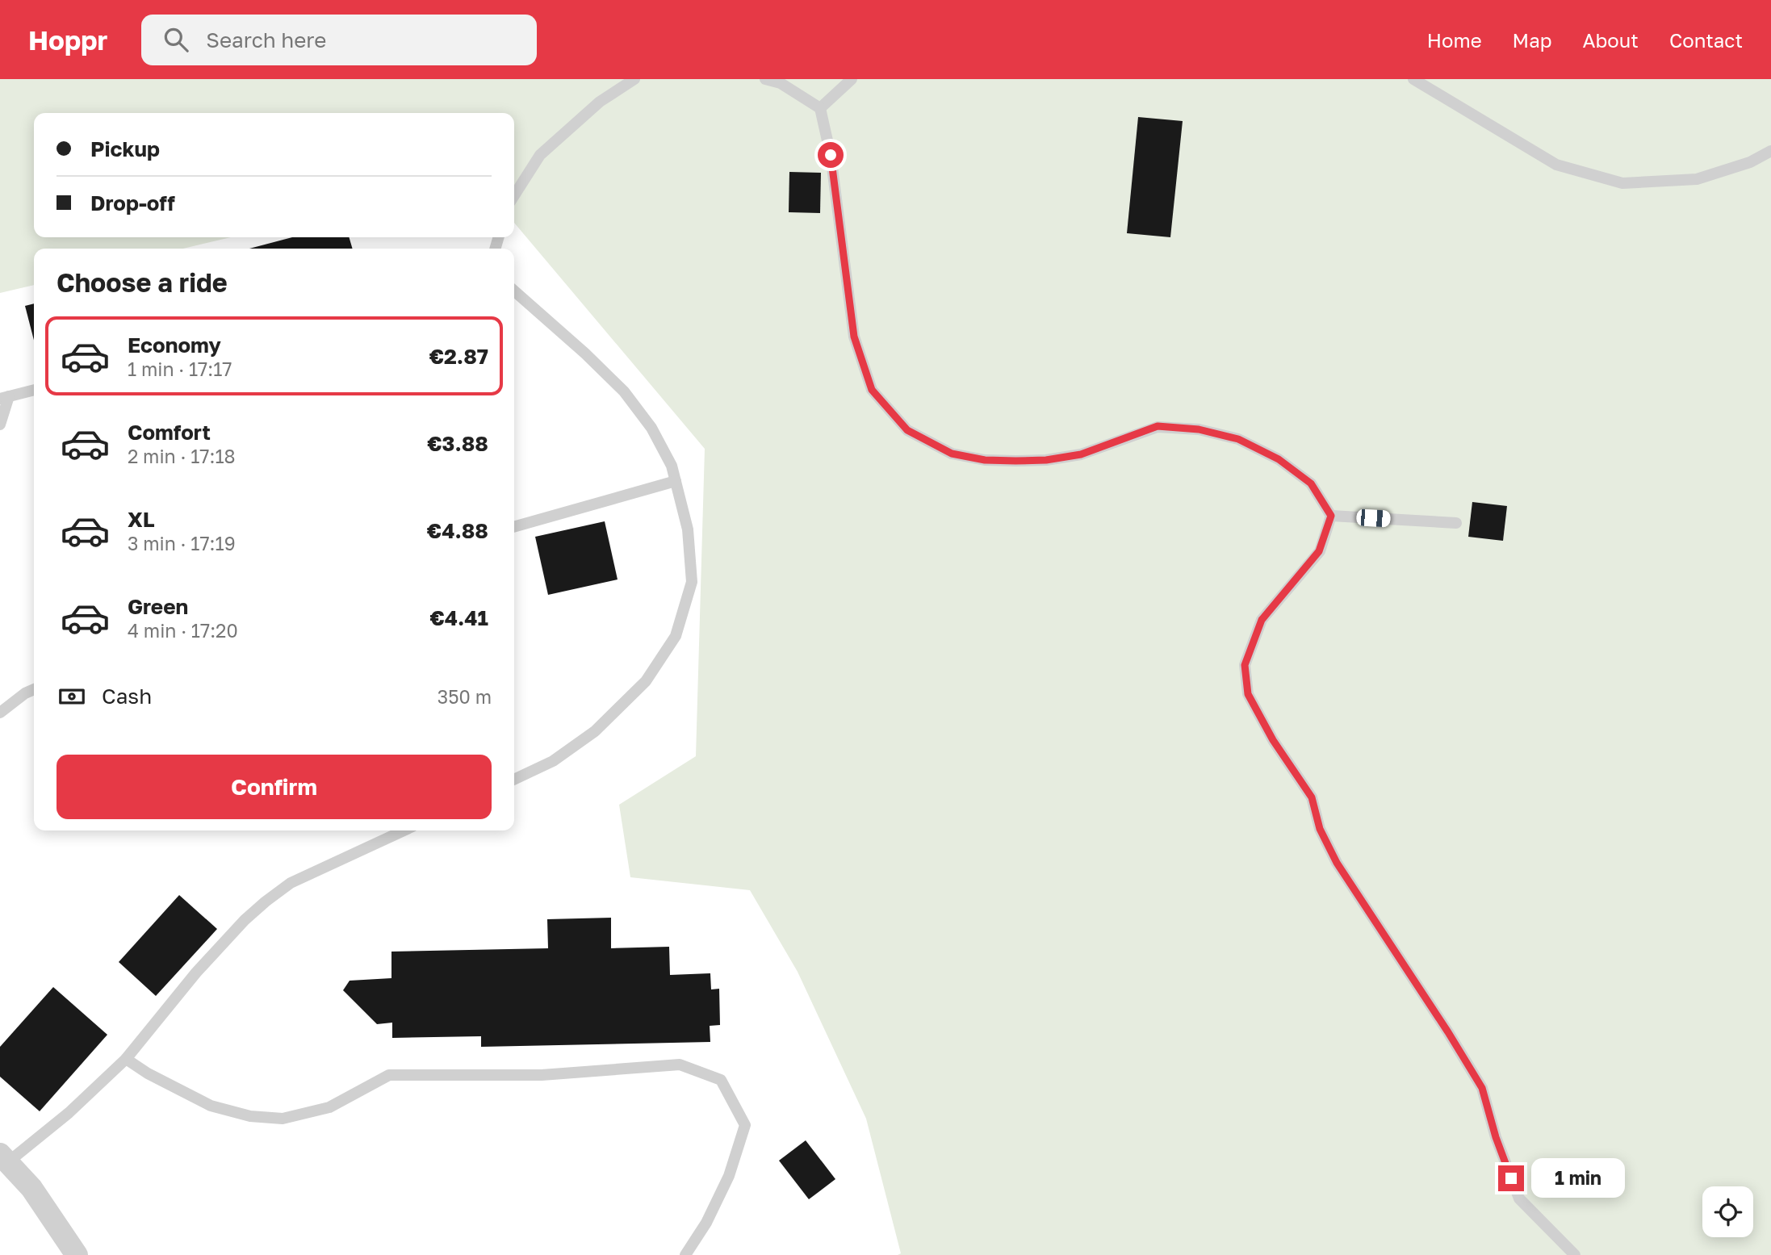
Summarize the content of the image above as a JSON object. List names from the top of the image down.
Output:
{
  "page": {
    "header": "Hoppr",
    "search": "Search here",
    "nav": [
      "Home",
      "Map",
      "About",
      "Contact"
    ],
    "banner": ["Pickup", "Drop-off"],
    "heading": "Choose a ride",
    "list": [
      {
        "name": "Economy",
        "note": "1 min · 17:17",
        "value": "€2.87"
      },
      {
        "name": "Comfort",
        "note": "2 min · 17:18",
        "value": "€3.88"
      },
      {
        "name": "XL",
        "note": "3 min · 17:19",
        "value": "€4.88"
      },
      {
        "name": "Green",
        "note": "4 min · 17:20",
        "value": "€4.41"
      }
    ],
    "pay": ["Cash", "350 m"],
    "buttons": "Confirm",
    "bubble": "1 min"
  }
}
